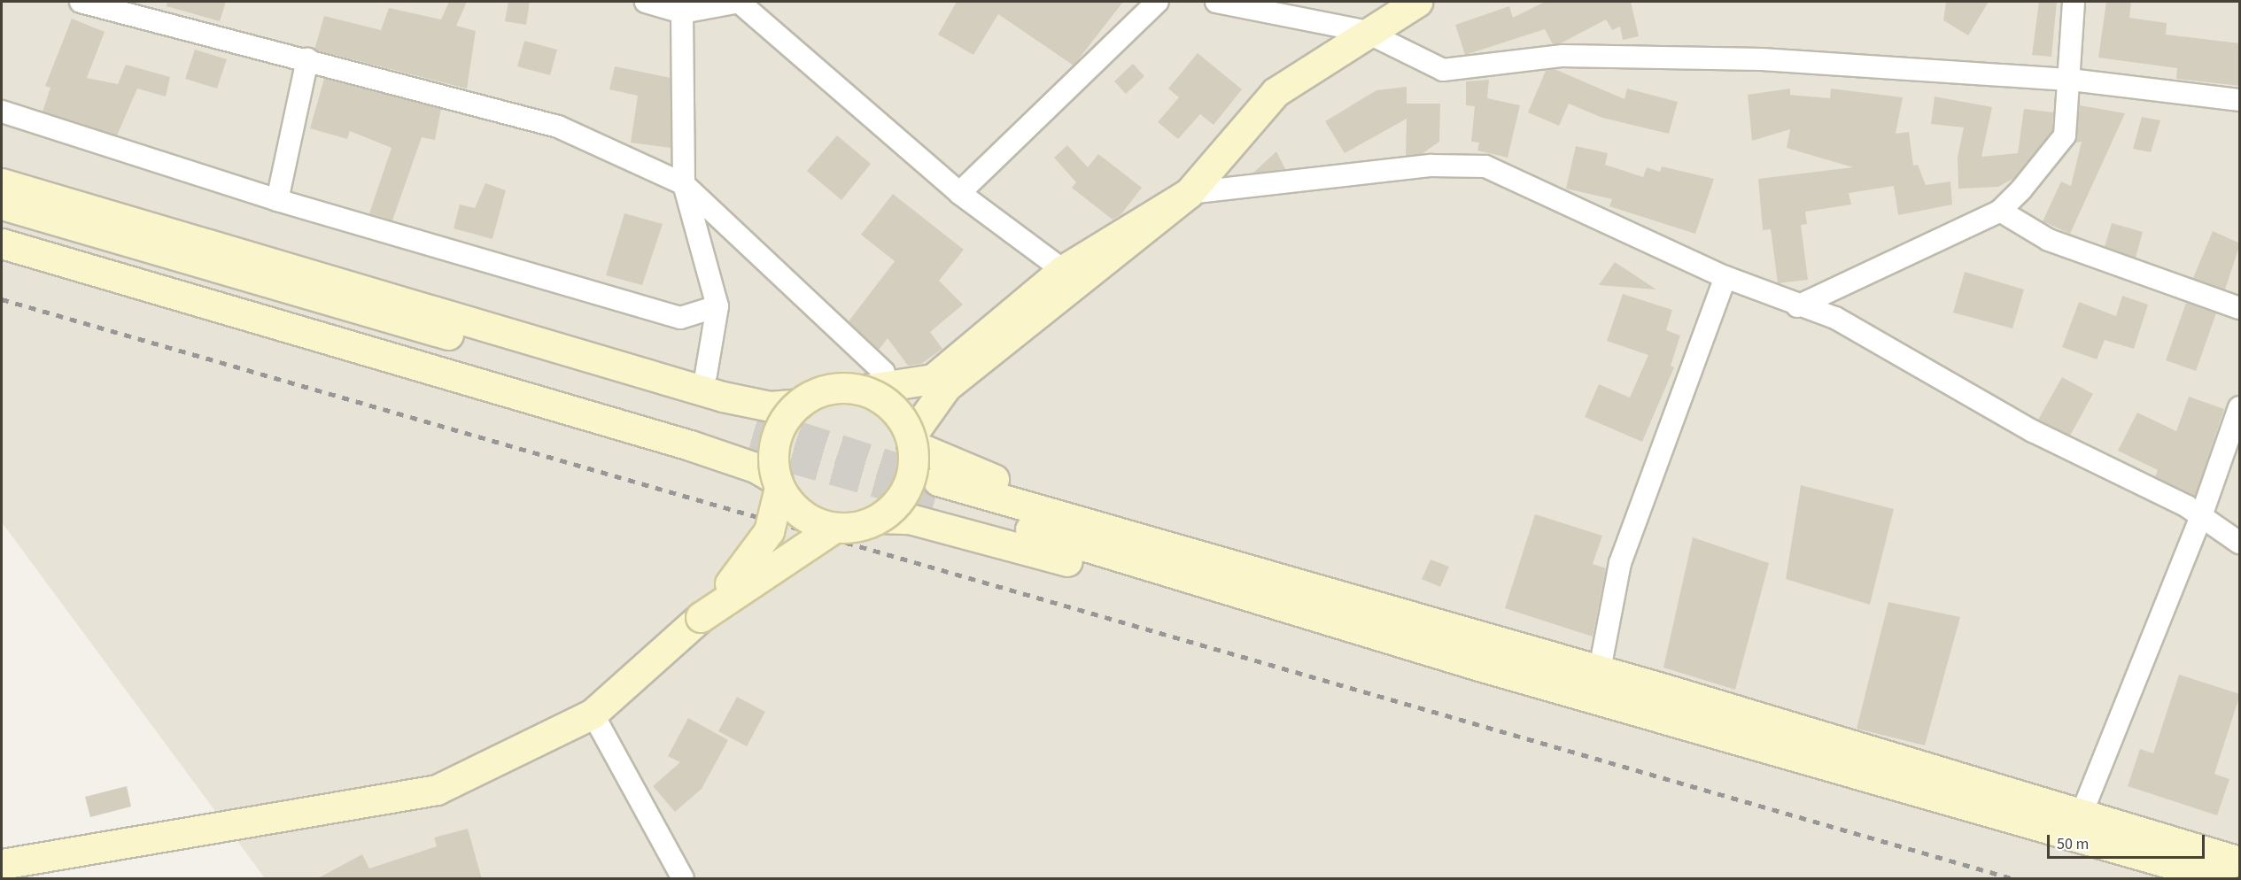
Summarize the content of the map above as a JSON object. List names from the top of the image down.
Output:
{
  "scale_bar": "50 m"
}
